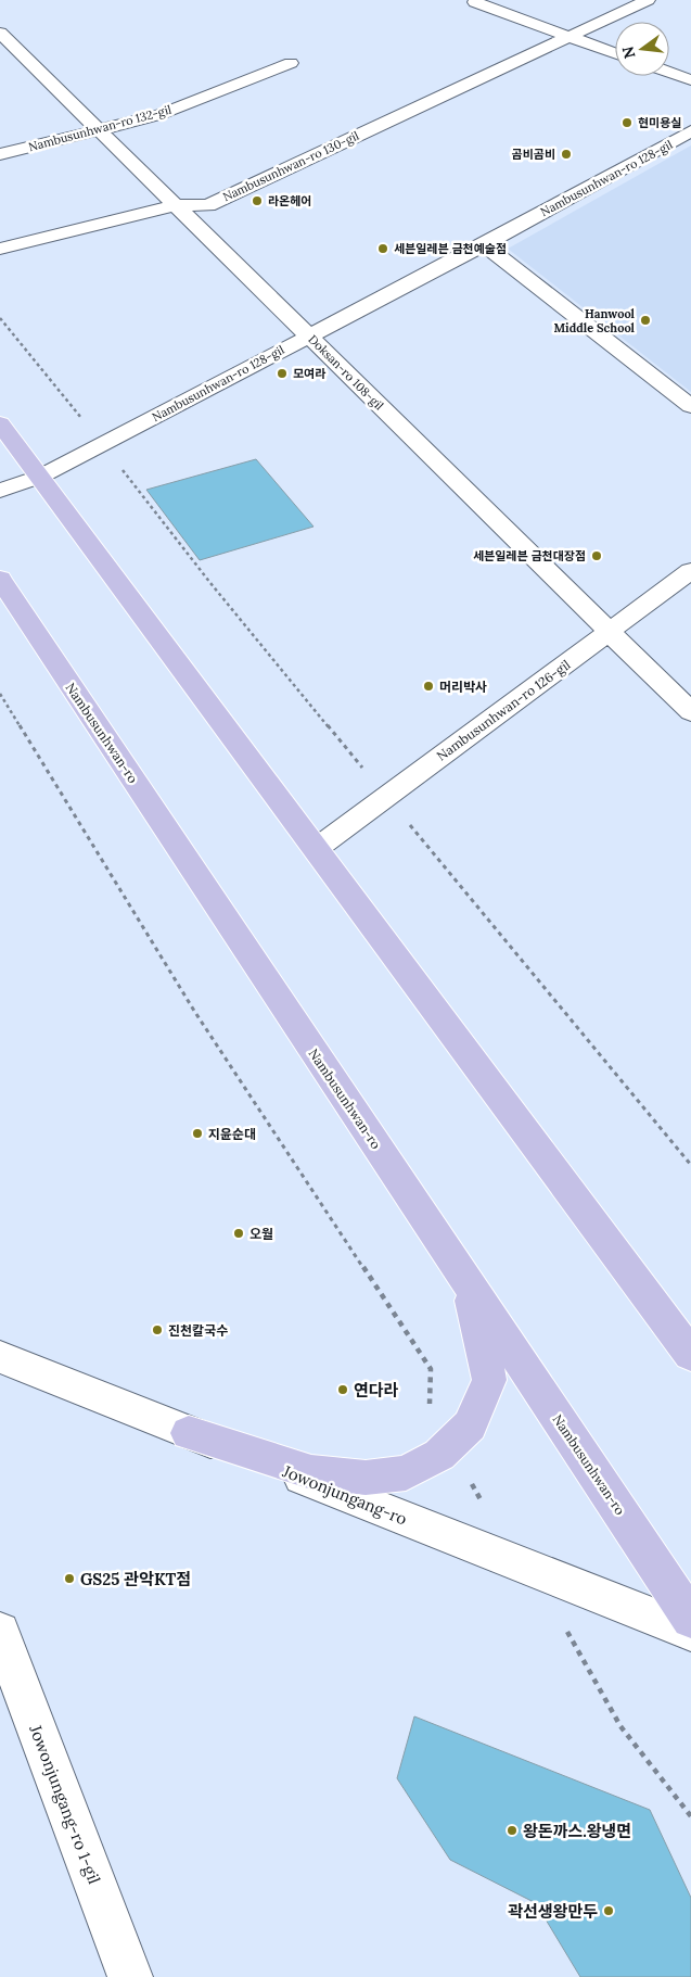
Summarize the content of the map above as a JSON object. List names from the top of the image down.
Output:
{
  "streets": {
    "main road": ["Nambusunhwan-ro"],
    "street": [
      "Nambusunhwan-ro 132-gil",
      "Nambusunhwan-ro 130-gil",
      "Nambusunhwan-ro 128-gil",
      "Doksan-ro 108-gil",
      "Nambusunhwan-ro 126-gil",
      "Jowonjungang-ro",
      "Jowonjungang-ro 1-gil"
    ]
  },
  "crossings": [
    ["Nambusunhwan-ro 132-gil", "Doksan-ro 108-gil"],
    ["Nambusunhwan-ro 130-gil", "Doksan-ro 108-gil"],
    ["Nambusunhwan-ro 128-gil", "Doksan-ro 108-gil"],
    ["Doksan-ro 108-gil", "Nambusunhwan-ro 126-gil"]
  ],
  "places": [
    "현미용실",
    "곰비곰비",
    "라온헤어",
    "세븐일레븐 금천예술점",
    "Hanwool Middle School",
    "모여라",
    "세븐일레븐 금천대장점",
    "머리박사",
    "지윤순대",
    "오월",
    "진천칼국수",
    "연다라",
    "GS25 관악KT점",
    "왕돈까스.왕냉면",
    "곽선생왕만두"
  ],
  "north": "left"
}
